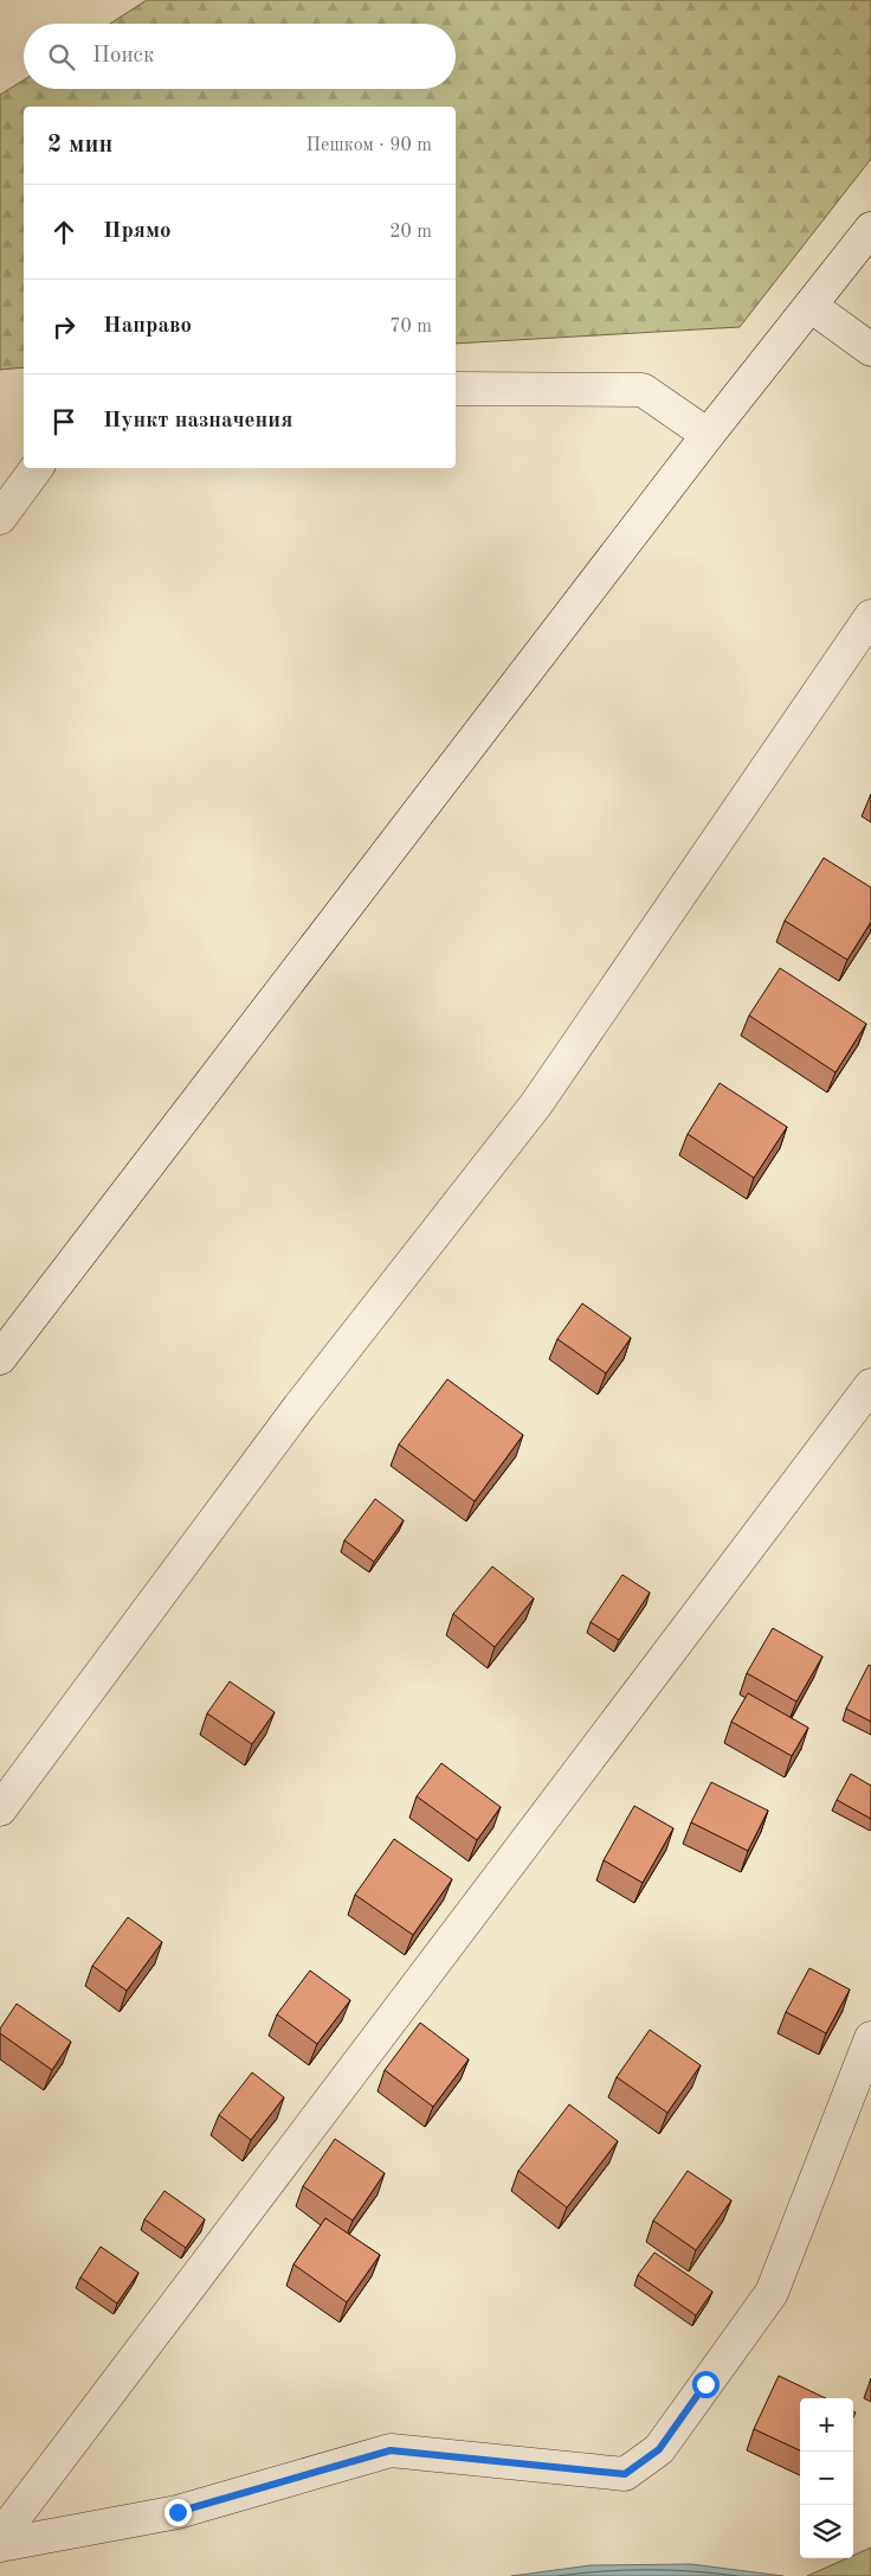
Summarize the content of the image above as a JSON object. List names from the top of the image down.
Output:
{
  "page": {
    "search": "Поиск",
    "heading": ["2 мин", "Пешком · 90 m"],
    "list": [
      ["Прямо", "20 m"],
      ["Направо", "70 m"],
      "Пункт назначения"
    ],
    "map_buttons": ["+", "−"]
  }
}
